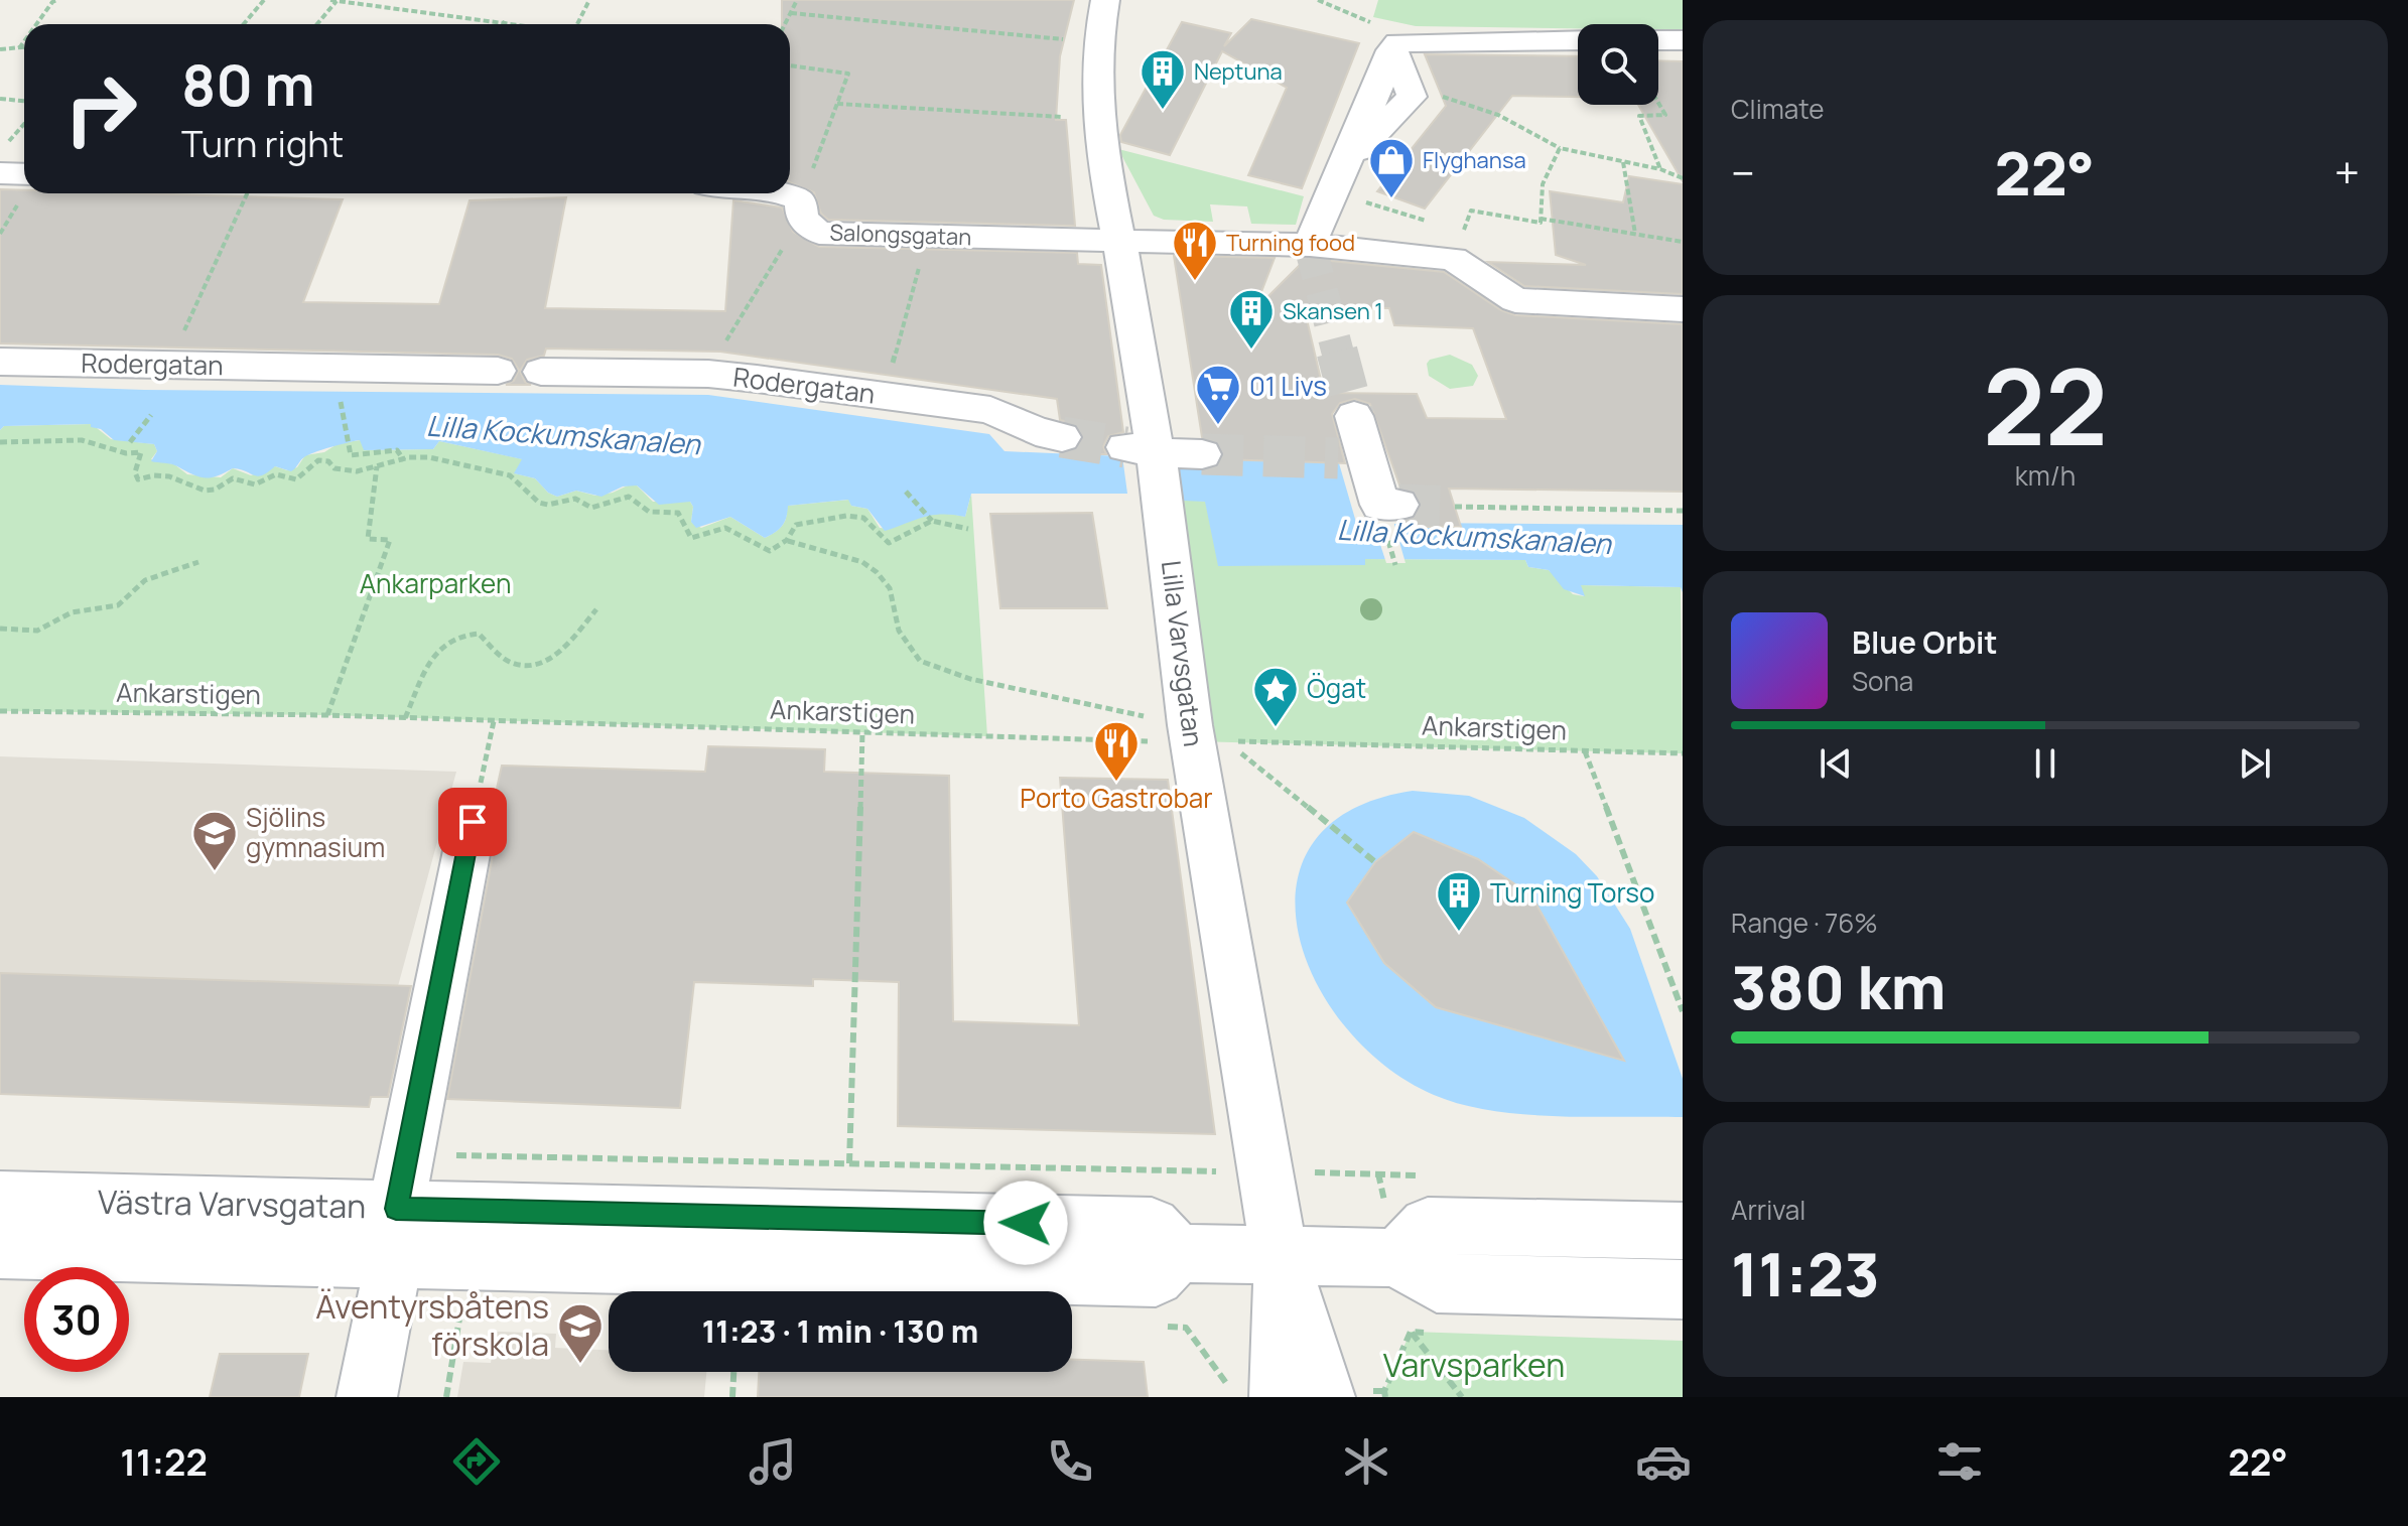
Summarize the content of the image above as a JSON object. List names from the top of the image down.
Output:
{
  "streets": {
    "street": [
      "Salongsgatan",
      "Rodergatan",
      "Lilla Varvsgatan",
      "Västra Varvsgatan"
    ],
    "path": ["Ankarstigen"]
  },
  "crossings": [
    ["Salongsgatan", "Lilla Varvsgatan"],
    ["Lilla Varvsgatan", "Ankarstigen"],
    ["Lilla Varvsgatan", "Västra Varvsgatan"]
  ],
  "water": ["Lilla Kockumskanalen"],
  "parks": ["Ankarparken", "Varvsparken"],
  "places": {
    "building": ["Neptuna", "Skansen 1", "Turning Torso"],
    "shop": ["Flyghansa"],
    "restaurant": ["Turning food", "Porto Gastrobar"],
    "supermarket": ["01 Livs"],
    "place": ["Ögat"],
    "school or university": ["Sjölins gymnasium", "Äventyrsbåtens förskola"]
  },
  "page": {
    "tile": [
      "Climate",
      ["22", "km/h"],
      ["Range · 76%", "380 km"],
      ["Arrival", "11:23"]
    ],
    "turn": ["80 m", "Turn right"],
    "heat": ["−", "22°", "+"],
    "song": ["Blue Orbit", "Sona"],
    "limit": "30",
    "trip": "11:23 · 1 min · 130 m",
    "tabs": ["11:22", "22°"]
  }
}
